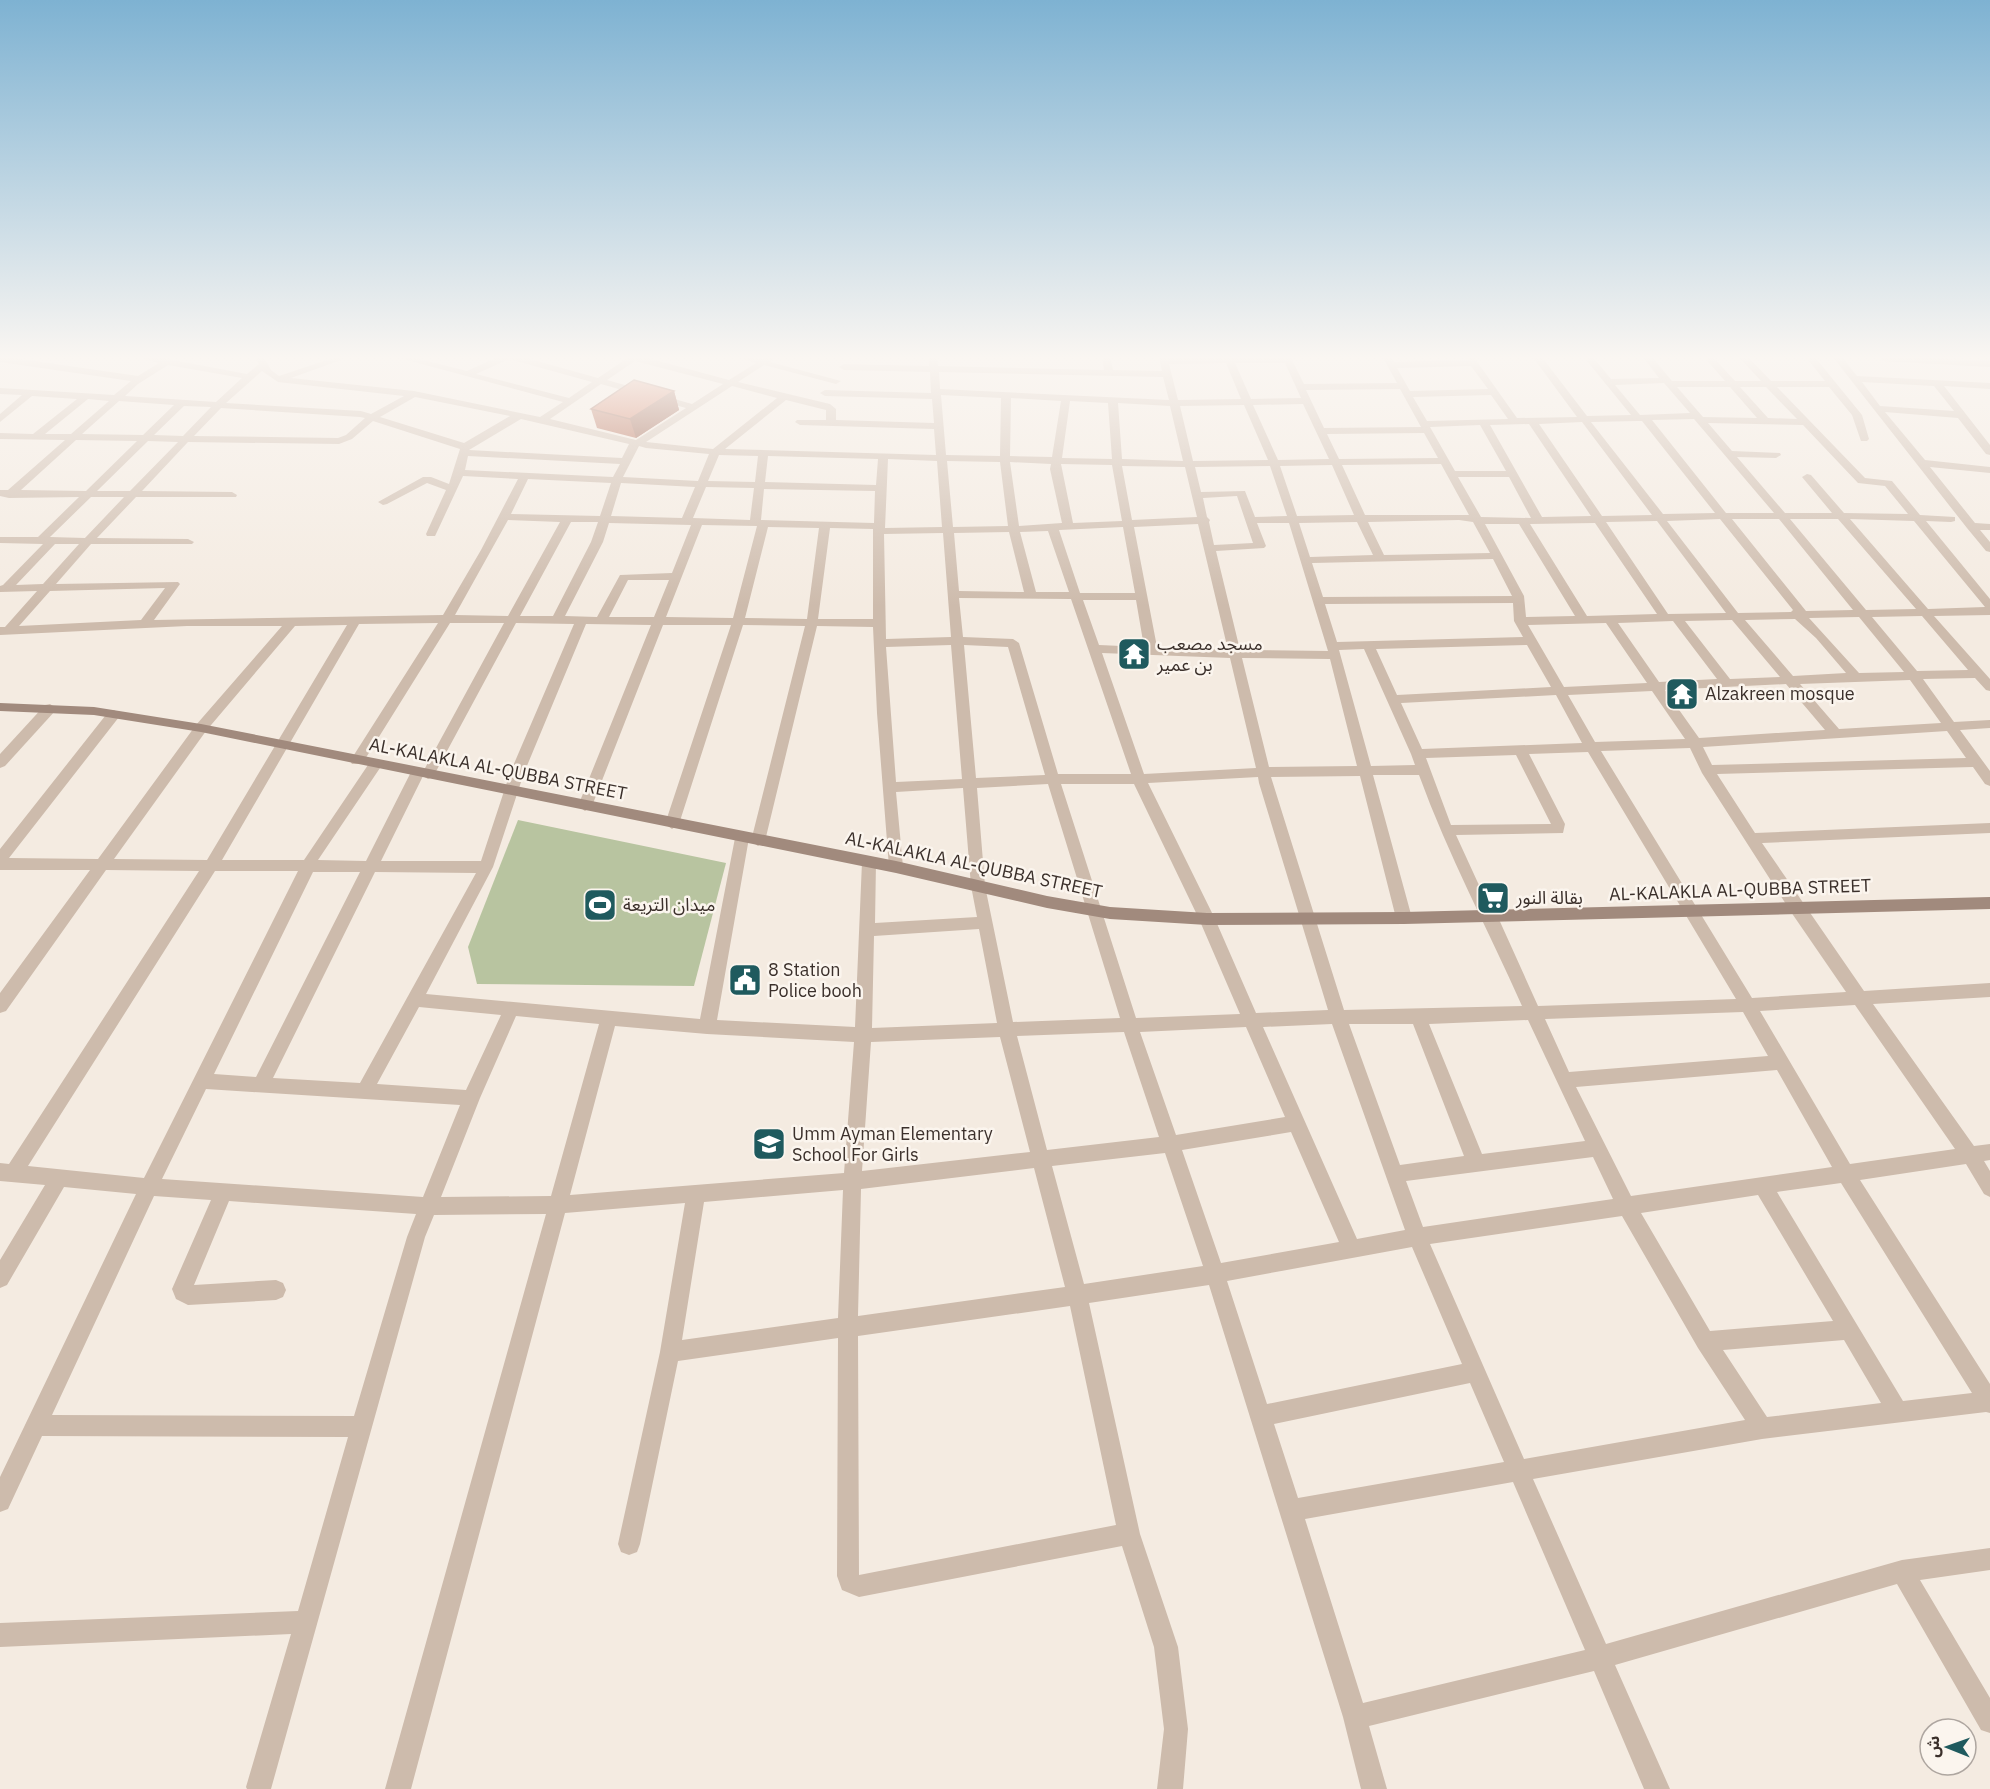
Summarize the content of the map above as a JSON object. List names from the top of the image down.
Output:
{
  "streets": {
    "street": ["AL-KALAKLA AL-QUBBA STREET"]
  },
  "places": {
    "temple": ["مسجد مصعب بن عمير", "Alzakreen mosque"],
    "supermarket": ["بقالة النور"],
    "sports": ["ميدان التريعة"],
    "public building": ["8 Station Police booh"],
    "school or university": ["Umm Ayman Elementary School For Girls"]
  },
  "north": "left"
}
